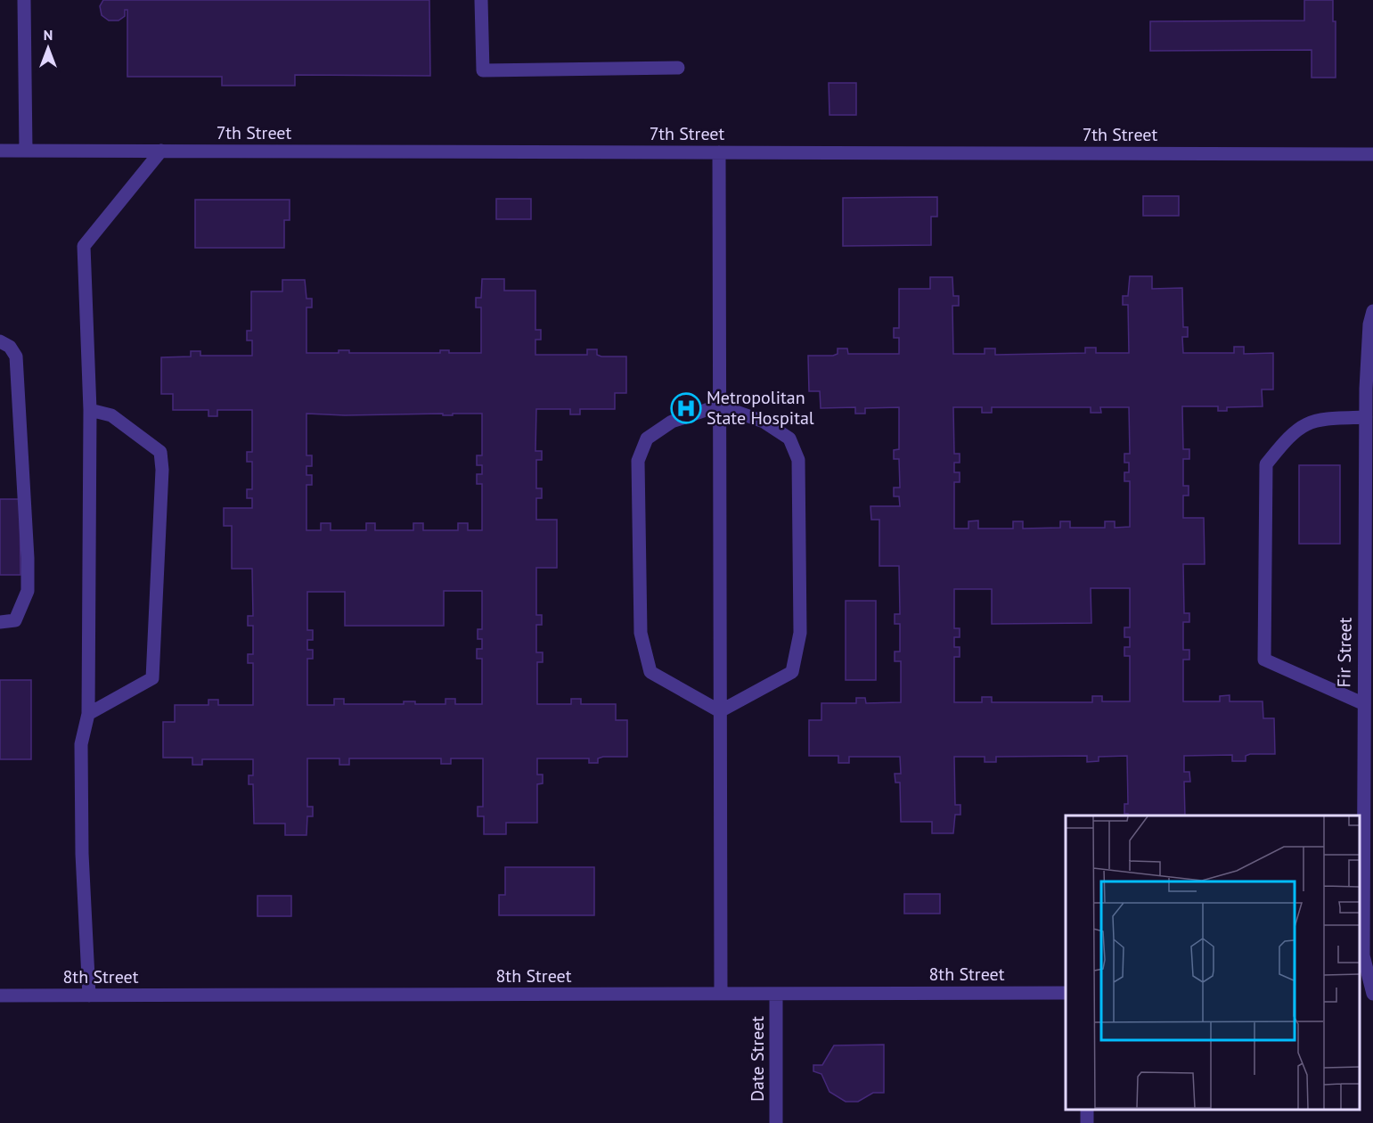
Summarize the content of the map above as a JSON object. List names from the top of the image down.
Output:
{
  "streets": {
    "street": [
      "7th Street",
      "Fir Street",
      "8th Street",
      "Date Street"
    ]
  },
  "crossings": [
    ["8th Street", "Date Street"]
  ],
  "places": {
    "hospital": ["Metropolitan State Hospital"]
  },
  "north": "top"
}
